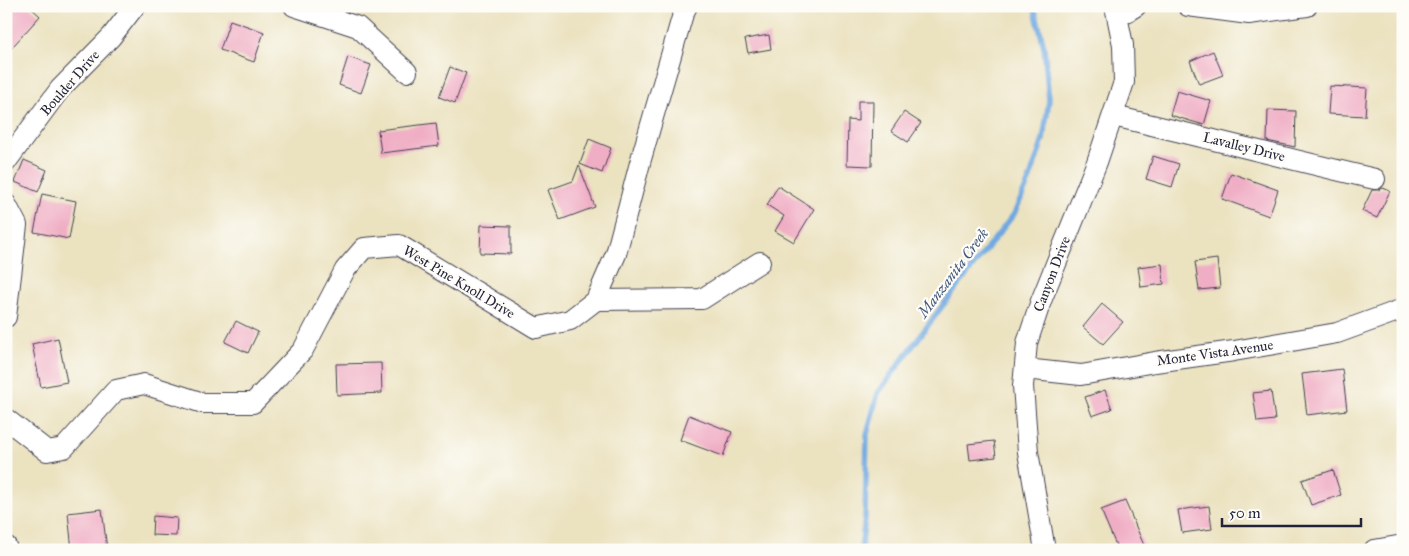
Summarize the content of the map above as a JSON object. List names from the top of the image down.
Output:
{
  "streets": {
    "street": [
      "Boulder Drive",
      "Lavalley Drive",
      "Canyon Drive",
      "West Pine Knoll Drive",
      "Monte Vista Avenue"
    ]
  },
  "crossings": [
    ["Lavalley Drive", "Canyon Drive"],
    ["Canyon Drive", "Monte Vista Avenue"]
  ],
  "water": ["Manzanita Creek"],
  "scale_bar": "50 m"
}
